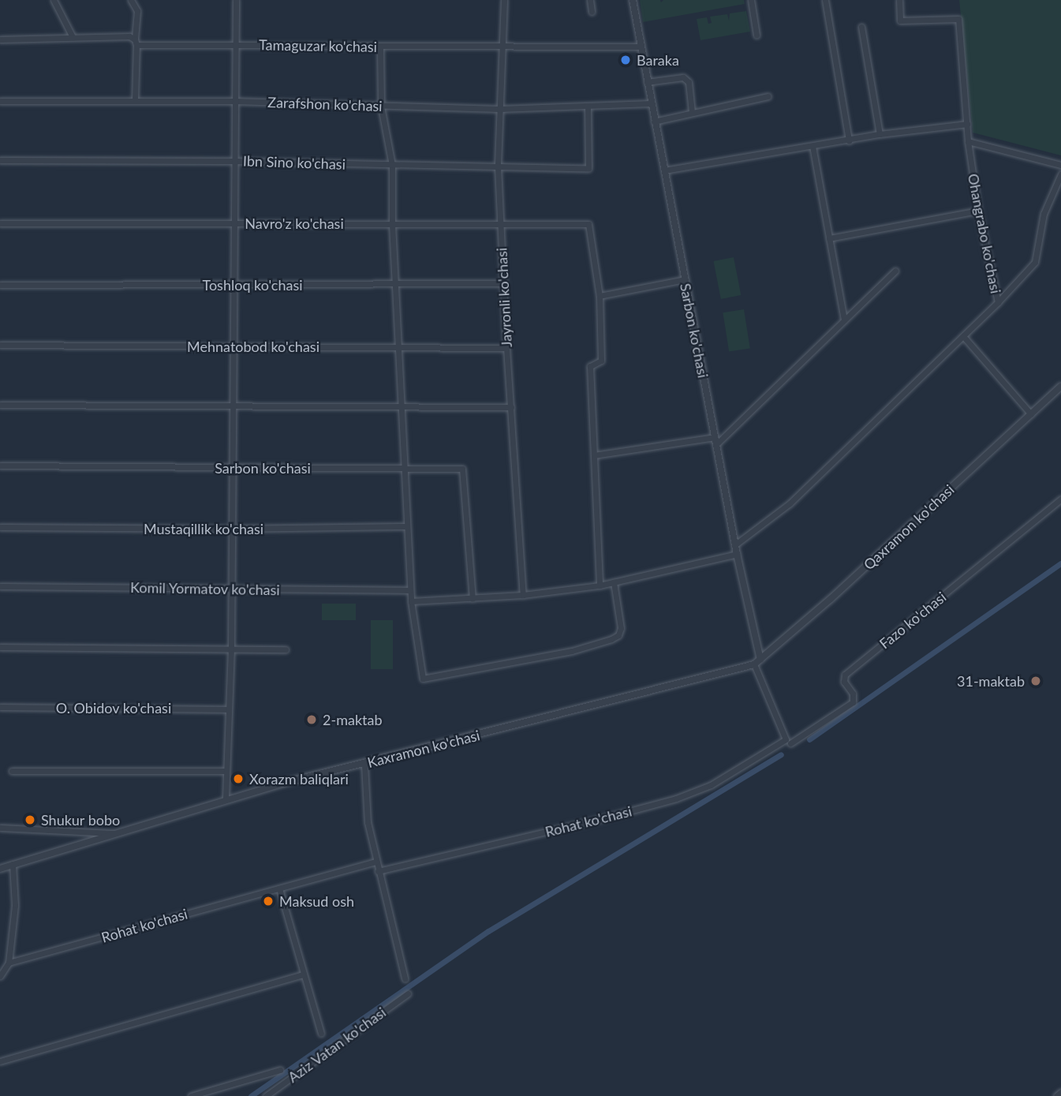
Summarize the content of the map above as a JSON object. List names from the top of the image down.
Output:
{
  "streets": {
    "street": [
      "Tamaguzar ko'chasi",
      "Zarafshon ko'chasi",
      "Ibn Sino ko'chasi",
      "Navro'z ko'chasi",
      "Ohangrabo ko'chasi",
      "Toshloq ko'chasi",
      "Jayronli ko'chasi",
      "Sarbon ko'chasi",
      "Mehnatobod ko'chasi",
      "Qaxramon ko'chasi",
      "Mustaqillik ko'chasi",
      "Komil Yormatov ko'chasi",
      "Fazo ko'chasi",
      "O. Obidov ko'chasi",
      "Kaxramon ko'chasi",
      "Rohat ko'chasi",
      "Aziz Vatan ko'chasi"
    ]
  },
  "crossings": [
    ["Tamaguzar ko'chasi", "Jayronli ko'chasi"],
    ["Tamaguzar ko'chasi", "Sarbon ko'chasi"],
    ["Zarafshon ko'chasi", "Ibn Sino ko'chasi"],
    ["Zarafshon ko'chasi", "Jayronli ko'chasi"],
    ["Zarafshon ko'chasi", "Sarbon ko'chasi"],
    ["Ibn Sino ko'chasi", "Jayronli ko'chasi"],
    ["Navro'z ko'chasi", "Jayronli ko'chasi"],
    ["Ohangrabo ko'chasi", "Sarbon ko'chasi"],
    ["Toshloq ko'chasi", "Jayronli ko'chasi"],
    ["Jayronli ko'chasi", "Mehnatobod ko'chasi"],
    ["Sarbon ko'chasi", "Qaxramon ko'chasi"],
    ["Qaxramon ko'chasi", "Kaxramon ko'chasi"],
    ["Fazo ko'chasi", "Rohat ko'chasi"]
  ],
  "places": [
    "Baraka",
    "31-maktab",
    "2-maktab",
    "Xorazm baliqlari",
    "Shukur bobo",
    "Maksud osh"
  ]
}
